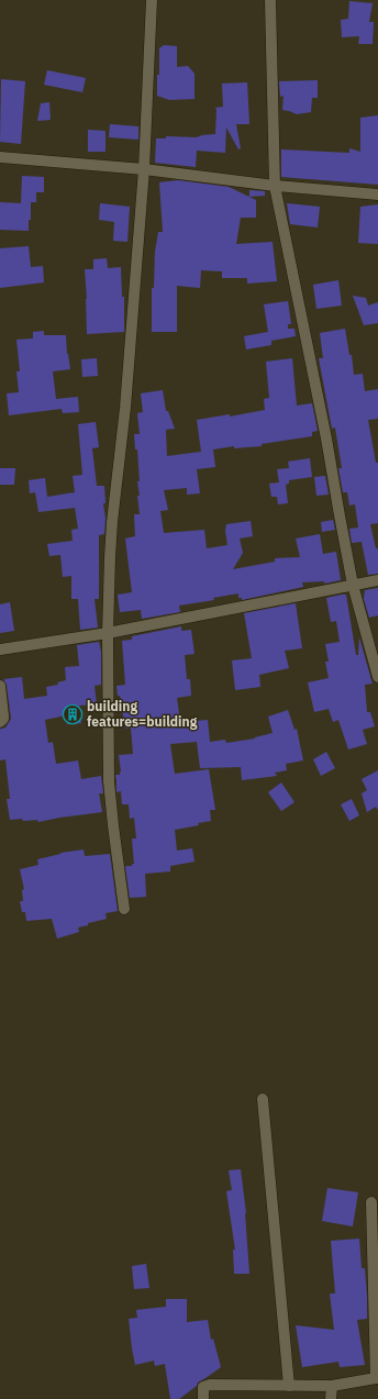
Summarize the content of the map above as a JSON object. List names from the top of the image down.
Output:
{
  "places": {
    "building": ["building features=building"]
  }
}
